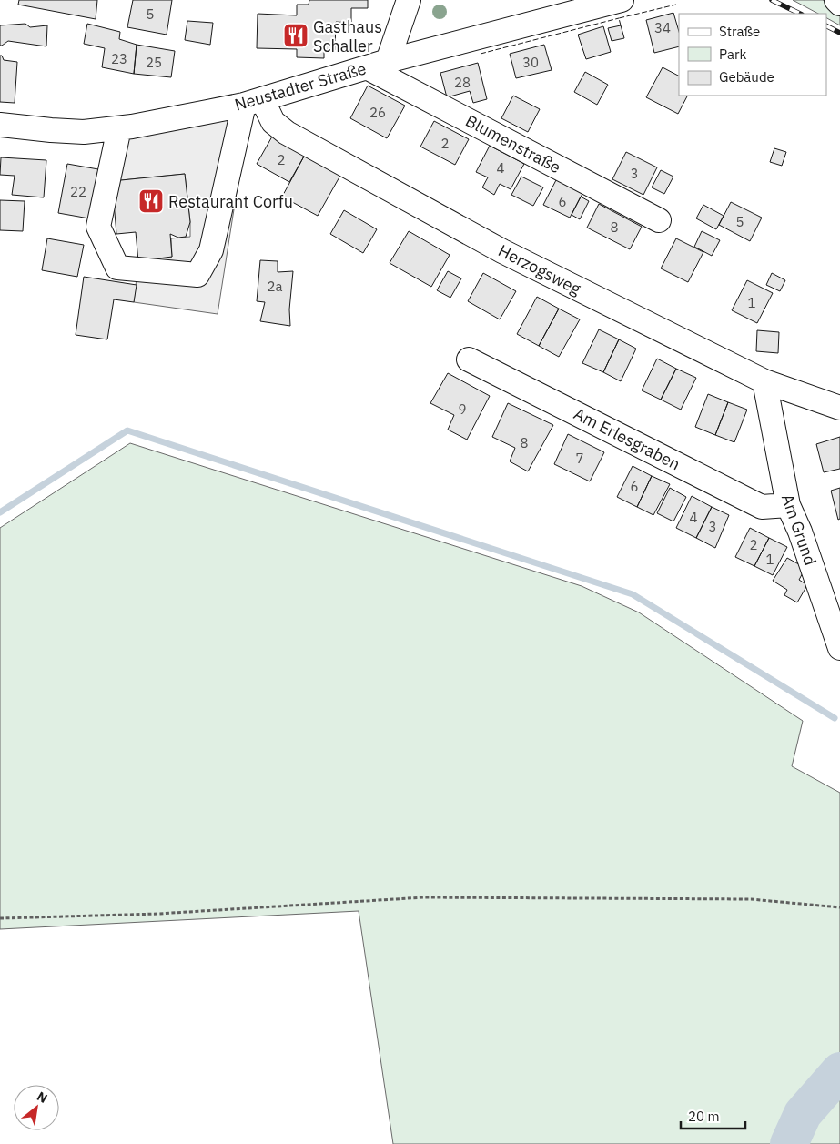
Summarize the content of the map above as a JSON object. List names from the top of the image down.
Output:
{
  "streets": {
    "street": [
      "Neustadter Straße",
      "Blumenstraße",
      "Herzogsweg",
      "Am Erlesgraben",
      "Am Grund"
    ]
  },
  "crossings": [
    ["Neustadter Straße", "Blumenstraße"],
    ["Neustadter Straße", "Herzogsweg"],
    ["Herzogsweg", "Am Grund"],
    ["Am Erlesgraben", "Am Grund"]
  ],
  "places": {
    "restaurant": ["Gasthaus Schaller", "Restaurant Corfu"]
  },
  "house_numbers": [
    "5",
    "34",
    "23",
    "25",
    "30",
    "28",
    "26",
    "2",
    "2",
    "4",
    "3",
    "22",
    "6",
    "5",
    "8",
    "2a",
    "1",
    "9",
    "8",
    "7",
    "6",
    "4",
    "3",
    "2",
    "1"
  ],
  "legend": ["Straße", "Park", "Gebäude"],
  "scale_bar": "20 m",
  "north": "top right"
}
